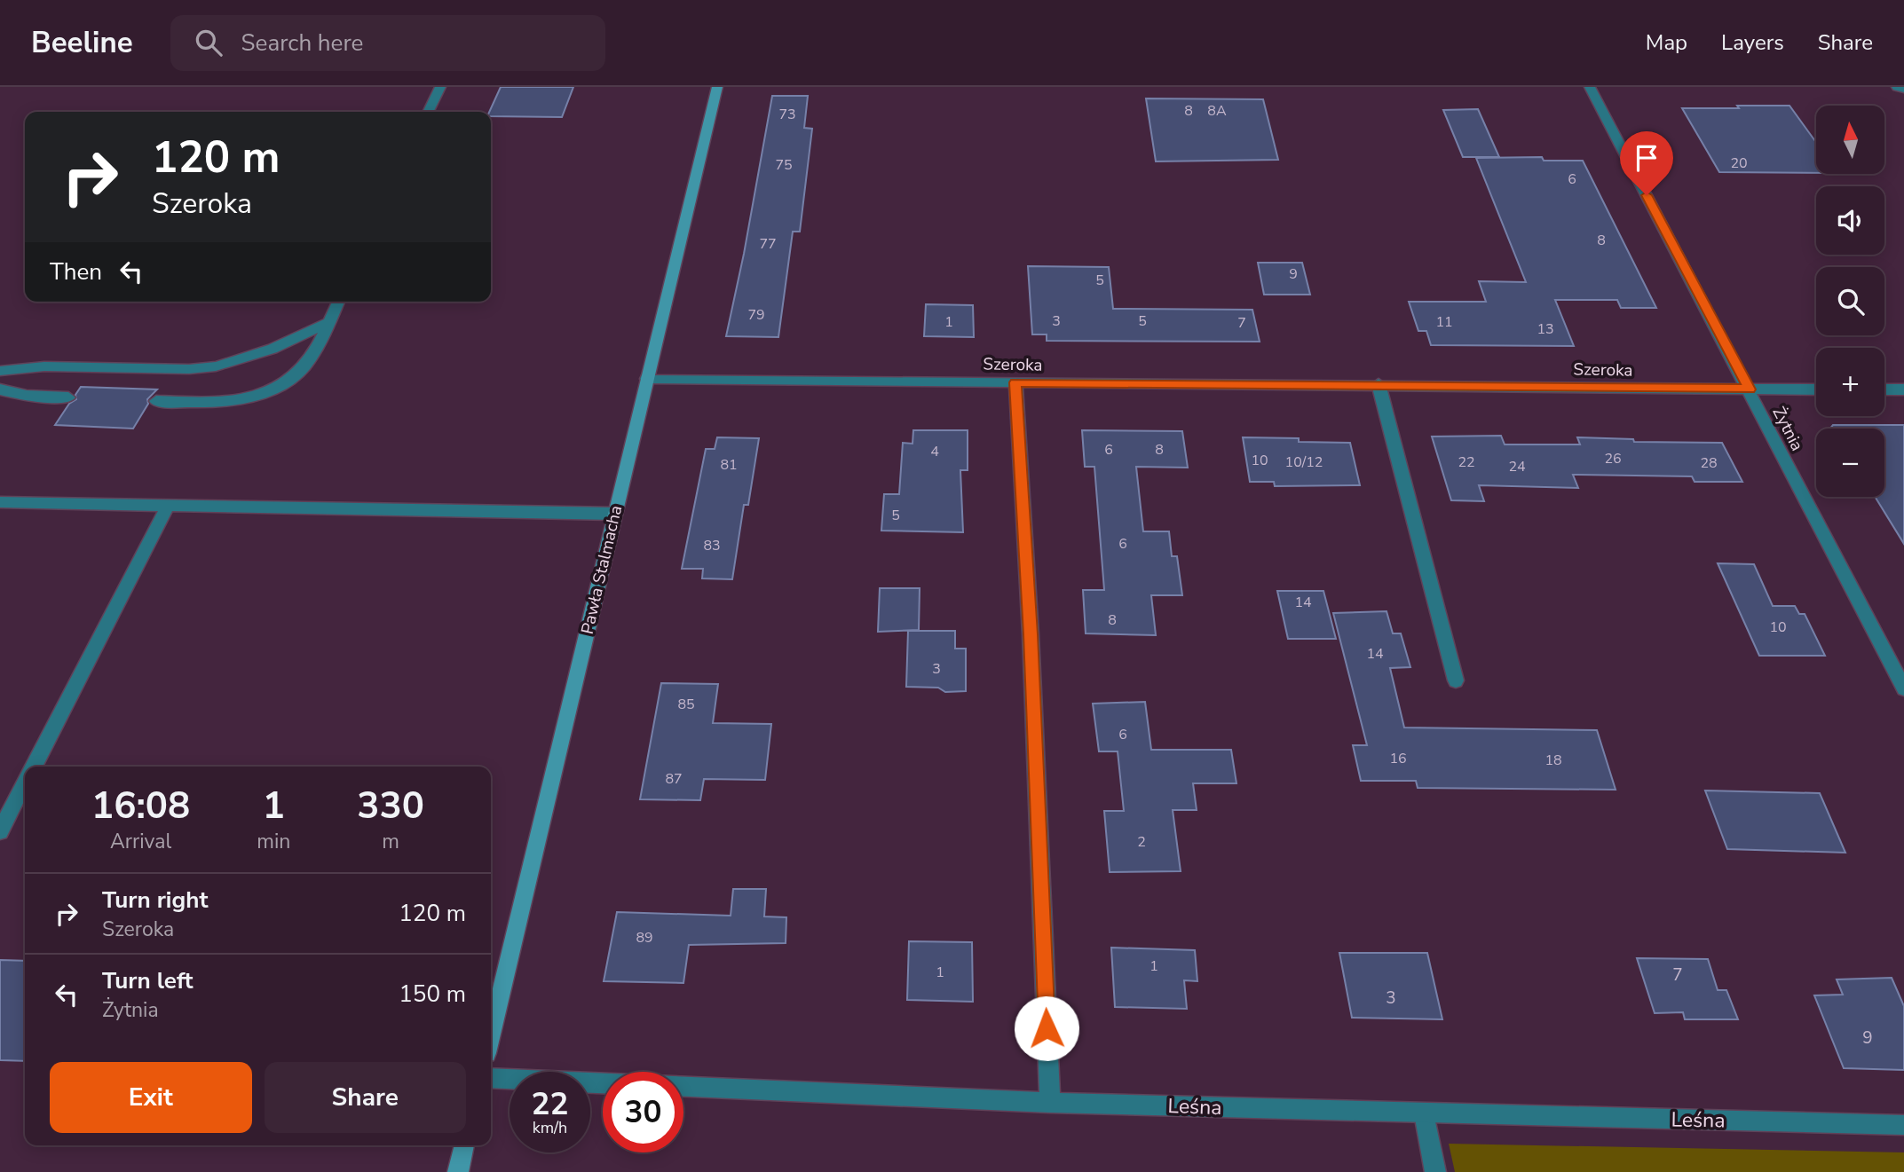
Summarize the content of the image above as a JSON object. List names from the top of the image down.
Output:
{
  "streets": {
    "street": [
      "Szeroka",
      "Żytnia",
      "Pawła Stalmacha",
      "Leśna"
    ]
  },
  "crossings": [
    ["Szeroka", "Żytnia"],
    ["Szeroka", "Pawła Stalmacha"]
  ],
  "house_numbers": [
    "8",
    "8A",
    "73",
    "20",
    "75",
    "6",
    "8",
    "77",
    "9",
    "5",
    "79",
    "3",
    "5",
    "1",
    "11",
    "7",
    "13",
    "6",
    "8",
    "4",
    "26",
    "10",
    "10/12",
    "22",
    "28",
    "81",
    "24",
    "5",
    "6",
    "83",
    "14",
    "8",
    "10",
    "14",
    "3",
    "85",
    "6",
    "16",
    "18",
    "87",
    "2",
    "89",
    "1",
    "1",
    "7",
    "3",
    "9"
  ],
  "north": "top",
  "page": {
    "header": "Beeline",
    "search": "Search here",
    "nav": ["Map", "Layers", "Share"],
    "map_buttons": ["+", "−"],
    "turn": ["120 m", "Szeroka"],
    "then": "Then",
    "eta": [
      "16:08",
      "Arrival",
      "1",
      "min",
      "330",
      "m"
    ],
    "list": [
      {
        "name": "Turn right",
        "note": "Szeroka",
        "value": "120 m"
      },
      {
        "name": "Turn left",
        "note": "Żytnia",
        "value": "150 m"
      }
    ],
    "buttons": ["Exit", "Share"],
    "speed": "22 km/h",
    "limit": "30"
  }
}
